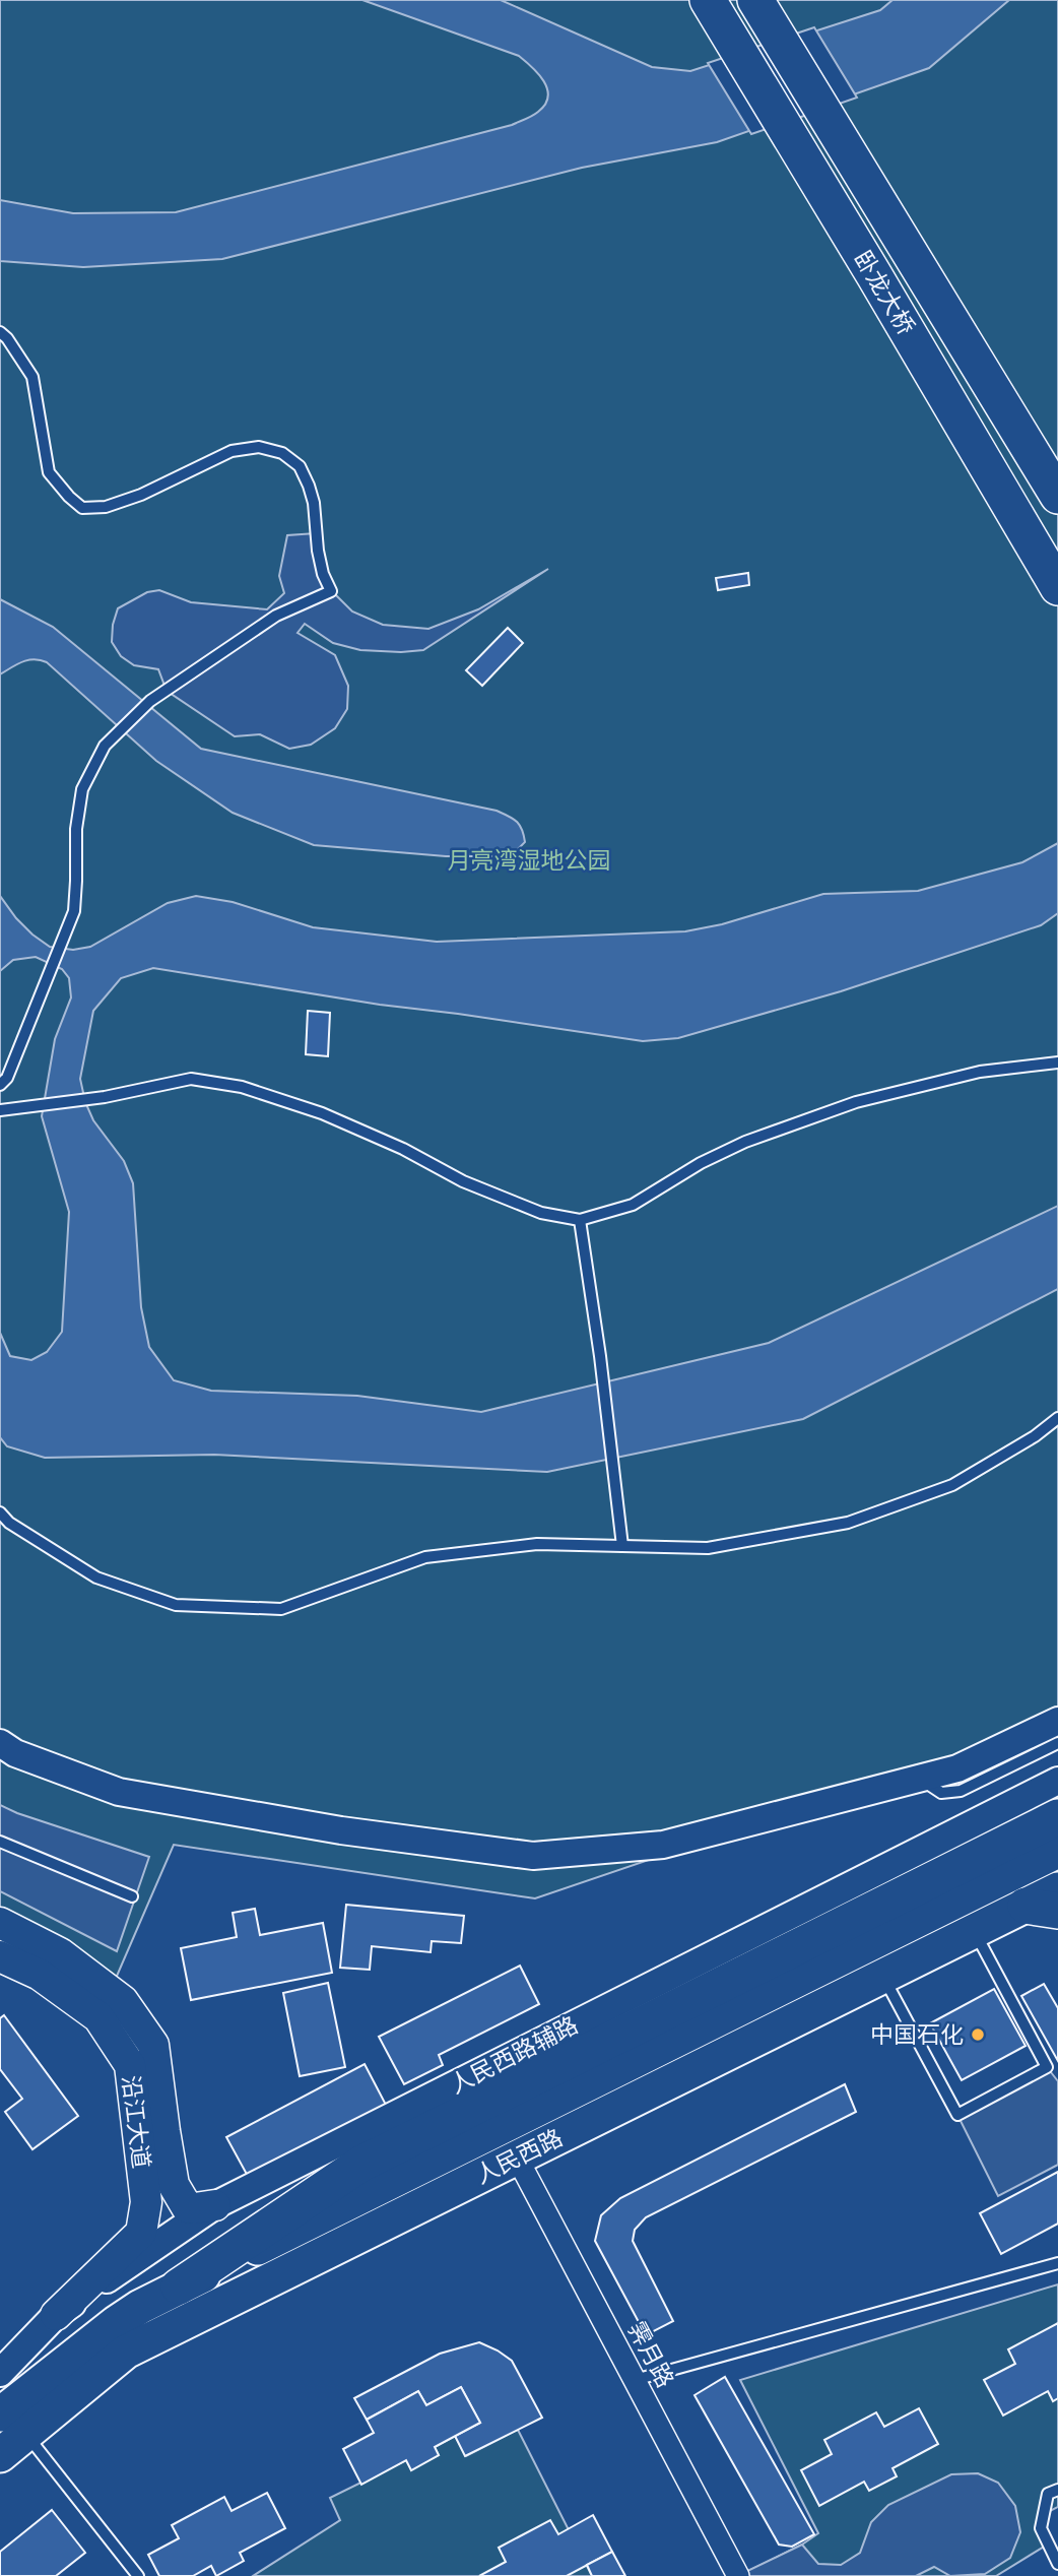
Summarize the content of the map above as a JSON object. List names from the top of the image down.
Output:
{
  "streets": {
    "highway": ["卧龙大桥"],
    "main road": ["沿江大道", "人民西路"],
    "street": ["人民西路辅路", "霁月路"]
  },
  "crossings": [
    ["人民西路辅路", "沿江大道"],
    ["人民西路", "霁月路"]
  ],
  "parks": ["月亮湾湿地公园"],
  "places": ["中国石化"]
}
